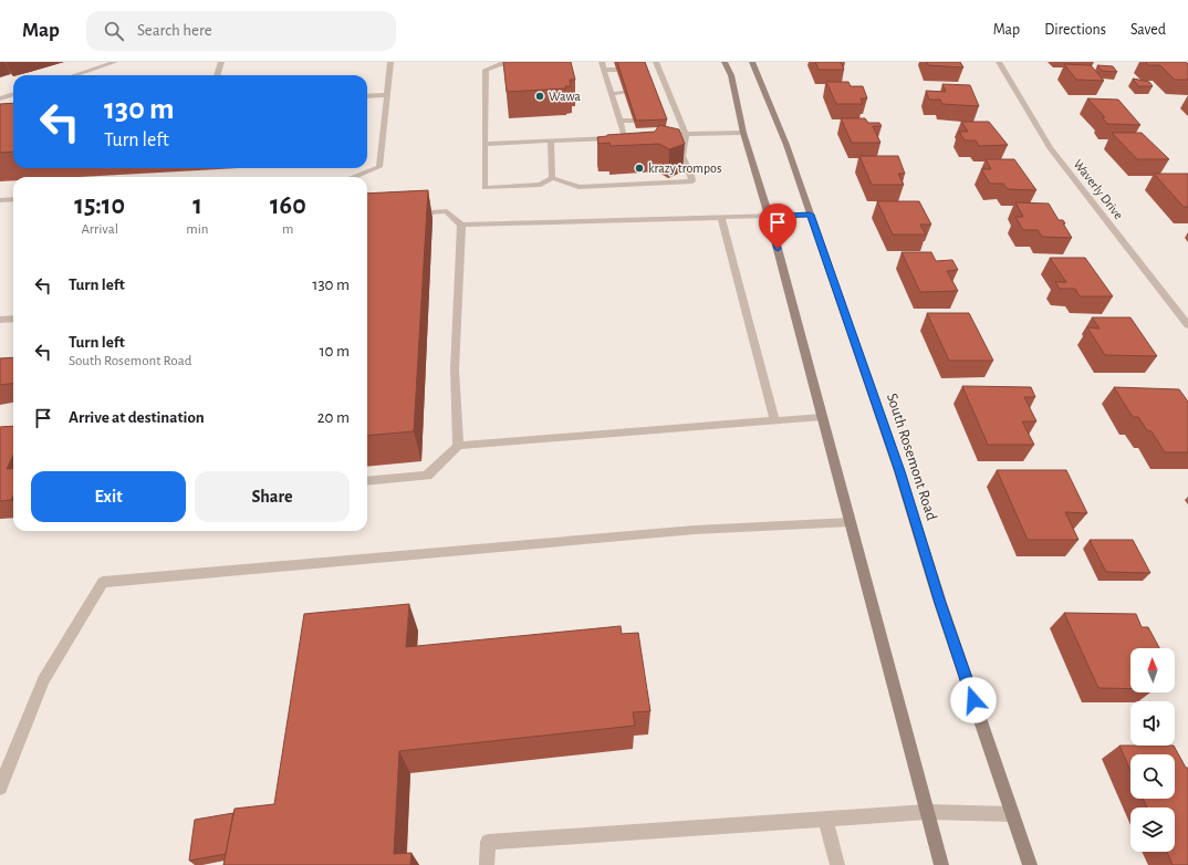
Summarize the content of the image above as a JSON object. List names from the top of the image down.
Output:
{
  "streets": {
    "main road": ["South Rosemont Road"],
    "street": ["Waverly Drive"]
  },
  "places": ["Wawa", "krazy trompos"],
  "north": "top",
  "page": {
    "header": "Map",
    "search": "Search here",
    "nav": ["Map", "Directions", "Saved"],
    "turn": ["130 m", "Turn left"],
    "eta": [
      "15:10",
      "Arrival",
      "1",
      "min",
      "160",
      "m"
    ],
    "list": [
      {
        "name": "Turn left",
        "value": "130 m"
      },
      {
        "name": "Turn left",
        "note": "South Rosemont Road",
        "value": "10 m"
      },
      {
        "name": "Arrive at destination",
        "value": "20 m"
      }
    ],
    "buttons": ["Exit", "Share"]
  }
}
